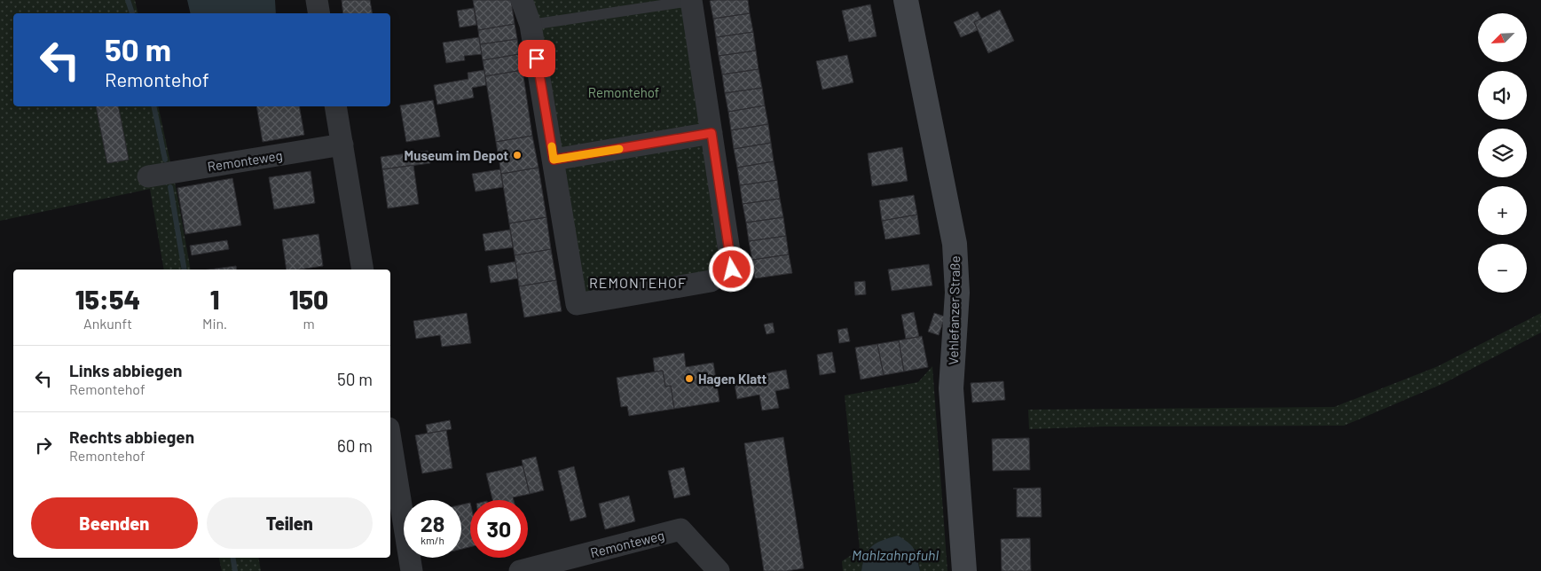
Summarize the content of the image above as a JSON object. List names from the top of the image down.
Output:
{
  "streets": {
    "street": ["Remonteweg", "Vehlefanzer Straße"]
  },
  "districts": ["REMONTEHOF"],
  "water": ["Mahlzahnpfuhl"],
  "parks": ["Remontehof"],
  "places": ["Museum im Depot", "Hagen Klatt"],
  "north": "bottom left",
  "page": {
    "map_buttons": ["+", "−"],
    "turn": ["50 m", "Remontehof"],
    "eta": [
      "15:54",
      "Ankunft",
      "1",
      "Min.",
      "150",
      "m"
    ],
    "list": [
      {
        "name": "Links abbiegen",
        "note": "Remontehof",
        "value": "50 m"
      },
      {
        "name": "Rechts abbiegen",
        "note": "Remontehof",
        "value": "60 m"
      }
    ],
    "buttons": ["Beenden", "Teilen"],
    "speed": "28 km/h",
    "limit": "30"
  }
}
